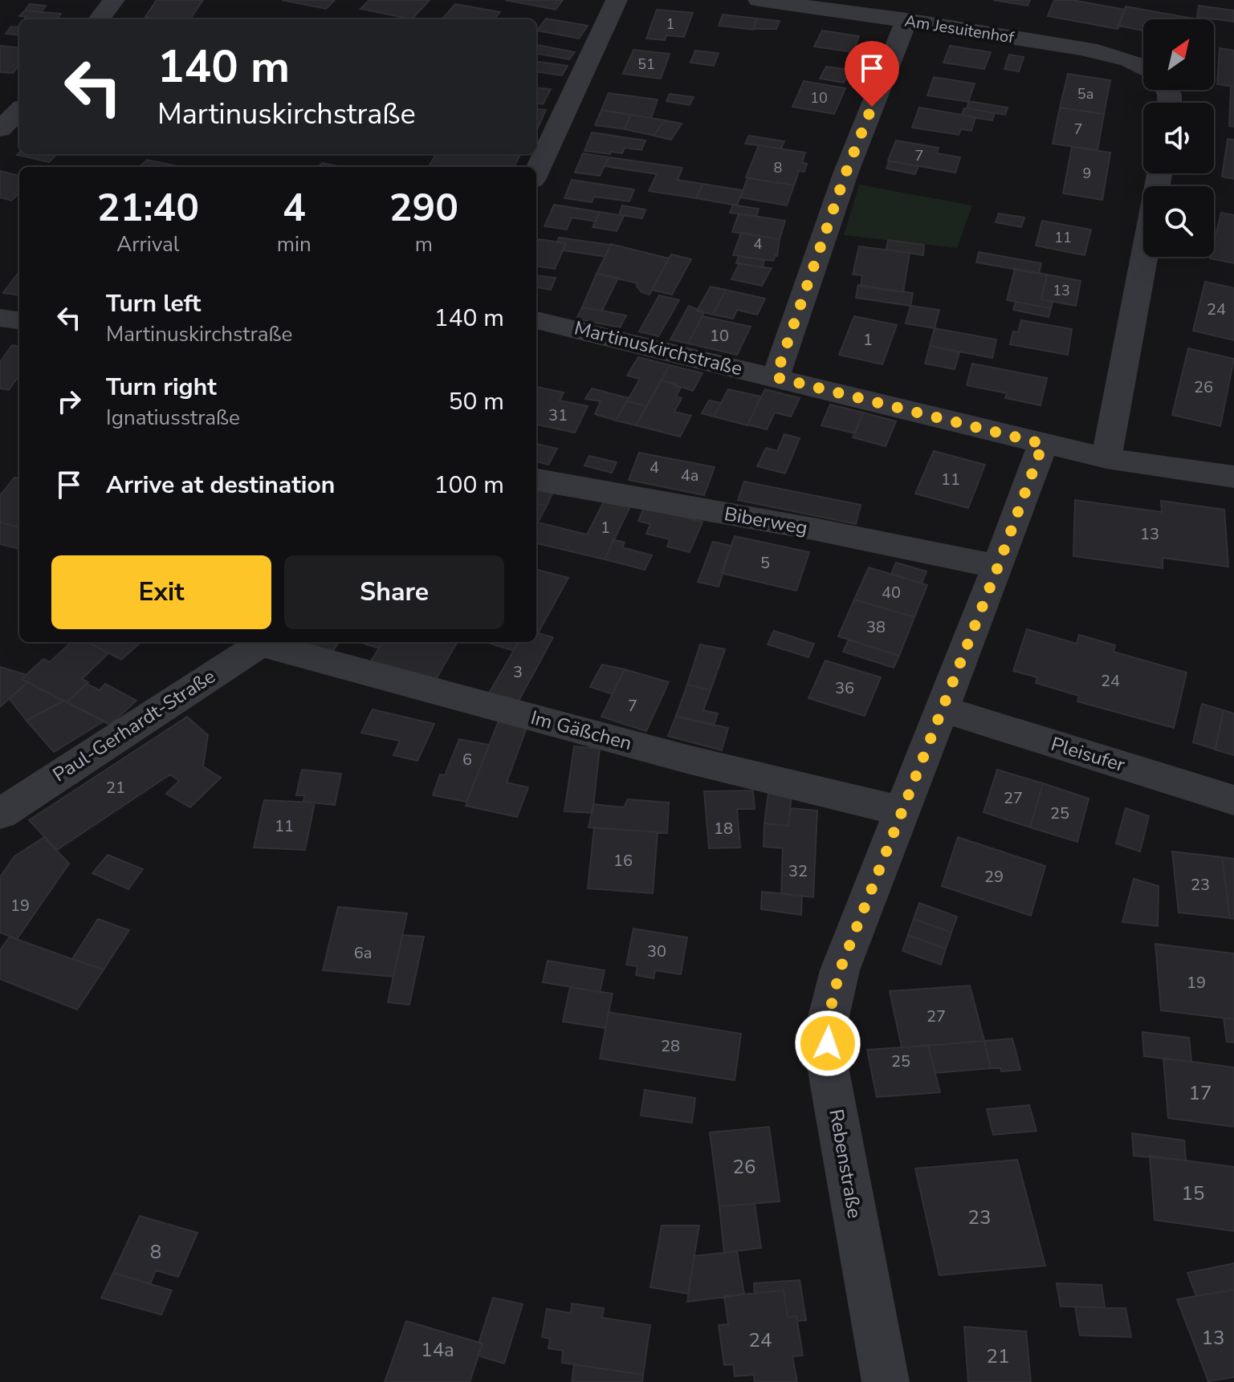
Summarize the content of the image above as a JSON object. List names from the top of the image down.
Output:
{
  "streets": {
    "street": [
      "Am Jesuitenhof",
      "Martinuskirchstraße",
      "Biberweg",
      "Paul-Gerhardt-Straße",
      "Im Gäßchen",
      "Pleisufer",
      "Rebenstraße"
    ]
  },
  "crossings": [
    ["Martinuskirchstraße", "Rebenstraße"],
    ["Biberweg", "Rebenstraße"],
    ["Paul-Gerhardt-Straße", "Im Gäßchen"],
    ["Im Gäßchen", "Rebenstraße"],
    ["Pleisufer", "Rebenstraße"]
  ],
  "house_numbers": [
    "1",
    "51",
    "5a",
    "10",
    "7",
    "7",
    "8",
    "9",
    "11",
    "4",
    "13",
    "24",
    "10",
    "1",
    "26",
    "31",
    "4",
    "4a",
    "11",
    "1",
    "13",
    "5",
    "40",
    "38",
    "3",
    "24",
    "36",
    "7",
    "6",
    "21",
    "27",
    "25",
    "11",
    "18",
    "16",
    "32",
    "29",
    "23",
    "19",
    "30",
    "6a",
    "19",
    "27",
    "28",
    "25",
    "17",
    "26",
    "15",
    "23",
    "8",
    "13",
    "24",
    "14a",
    "21"
  ],
  "north": "top right",
  "page": {
    "turn": ["140 m", "Martinuskirchstraße"],
    "eta": [
      "21:40",
      "Arrival",
      "4",
      "min",
      "290",
      "m"
    ],
    "list": [
      {
        "name": "Turn left",
        "note": "Martinuskirchstraße",
        "value": "140 m"
      },
      {
        "name": "Turn right",
        "note": "Ignatiusstraße",
        "value": "50 m"
      },
      {
        "name": "Arrive at destination",
        "value": "100 m"
      }
    ],
    "buttons": ["Exit", "Share"]
  }
}
